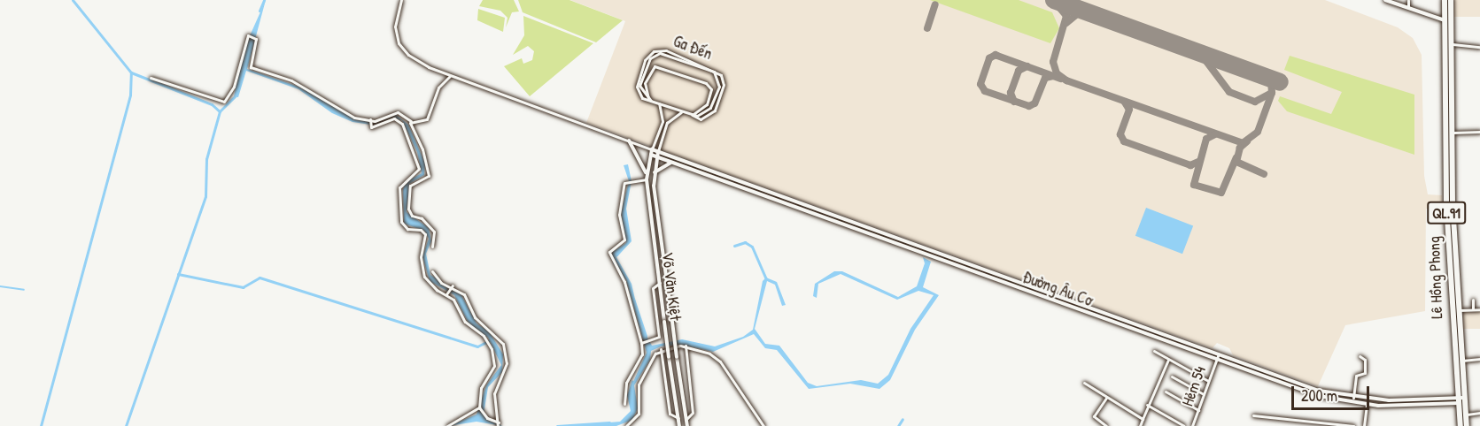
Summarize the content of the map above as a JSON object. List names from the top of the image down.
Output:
{
  "streets": {
    "highway": ["QL.91", "Lê Hồng Phong"],
    "street": ["Võ Văn Kiệt", "Đường Âu Cơ", "Hẻm 54"]
  },
  "crossings": [
    ["Lê Hồng Phong", "Đường Âu Cơ"],
    ["Võ Văn Kiệt", "Đường Âu Cơ"],
    ["Đường Âu Cơ", "Hẻm 54"]
  ],
  "scale_bar": "200 m"
}
